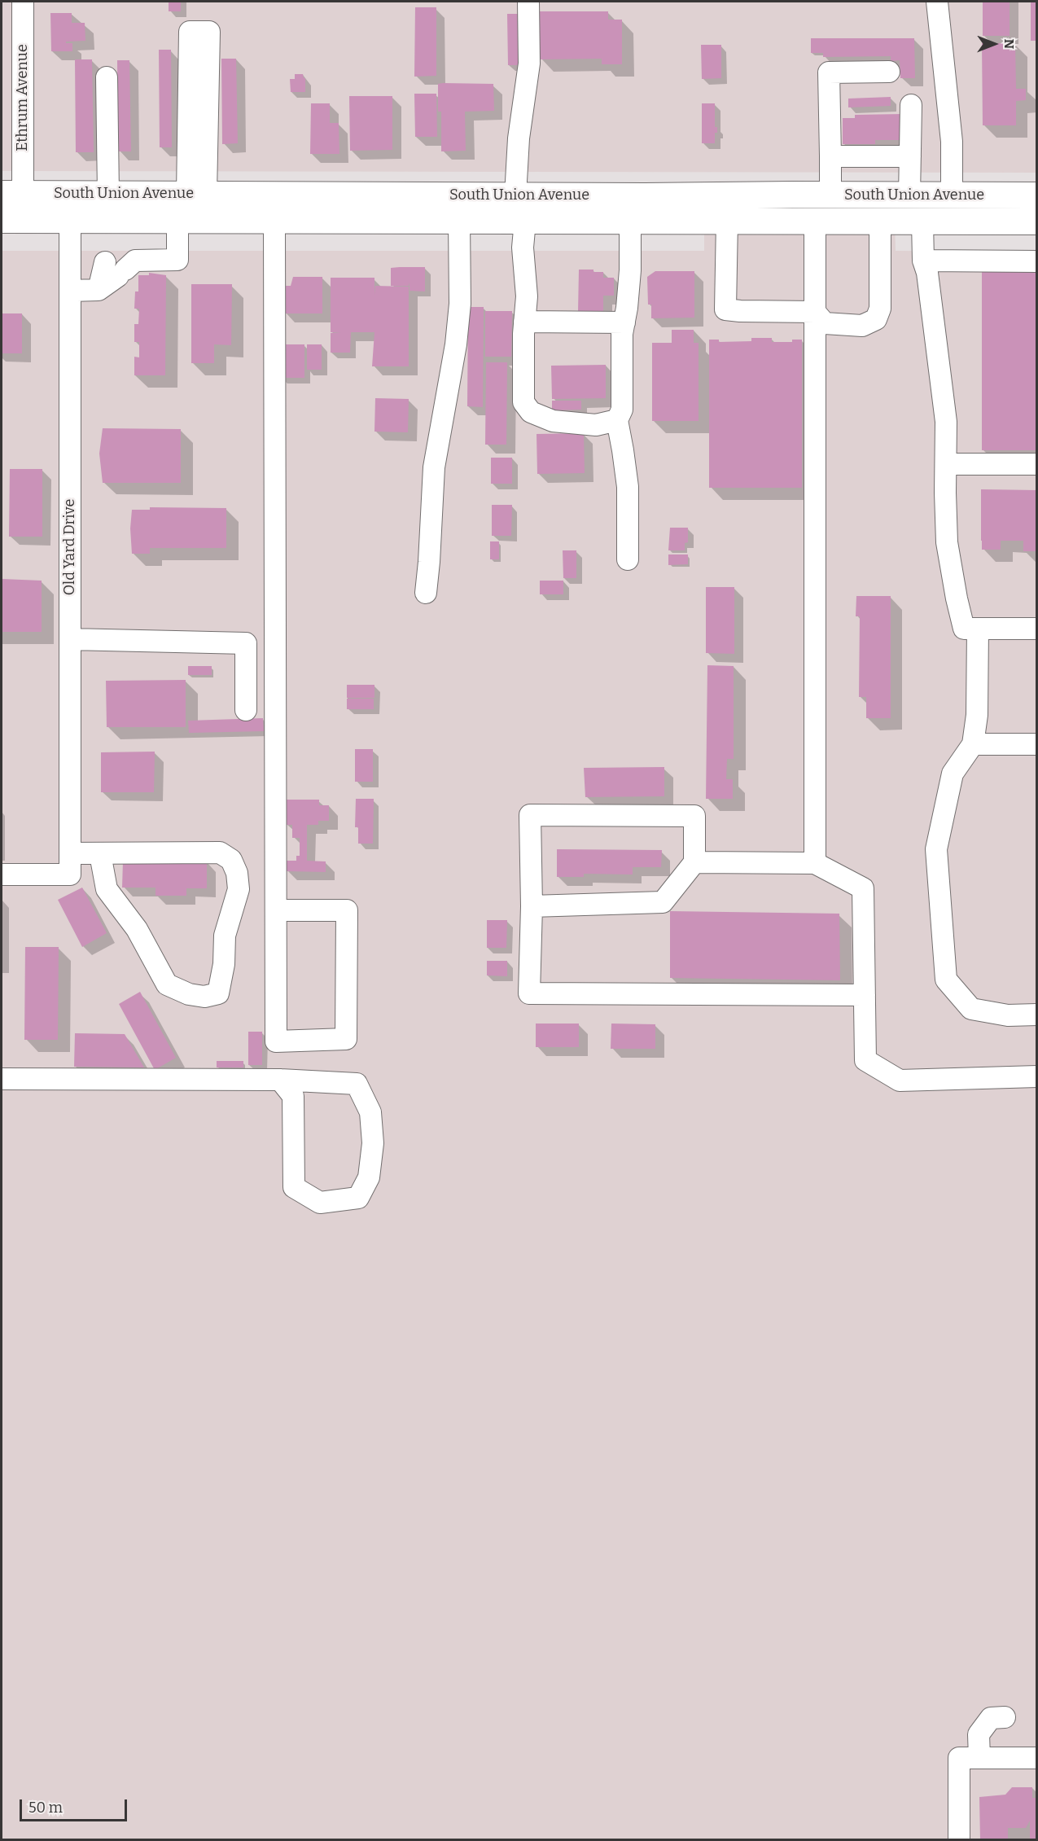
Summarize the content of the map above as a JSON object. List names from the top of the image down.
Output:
{
  "streets": {
    "main road": ["South Union Avenue"],
    "street": ["Ethrum Avenue", "Old Yard Drive"]
  },
  "crossings": [
    ["Ethrum Avenue", "South Union Avenue"],
    ["South Union Avenue", "Old Yard Drive"]
  ],
  "scale_bar": "50 m",
  "north": "right"
}
